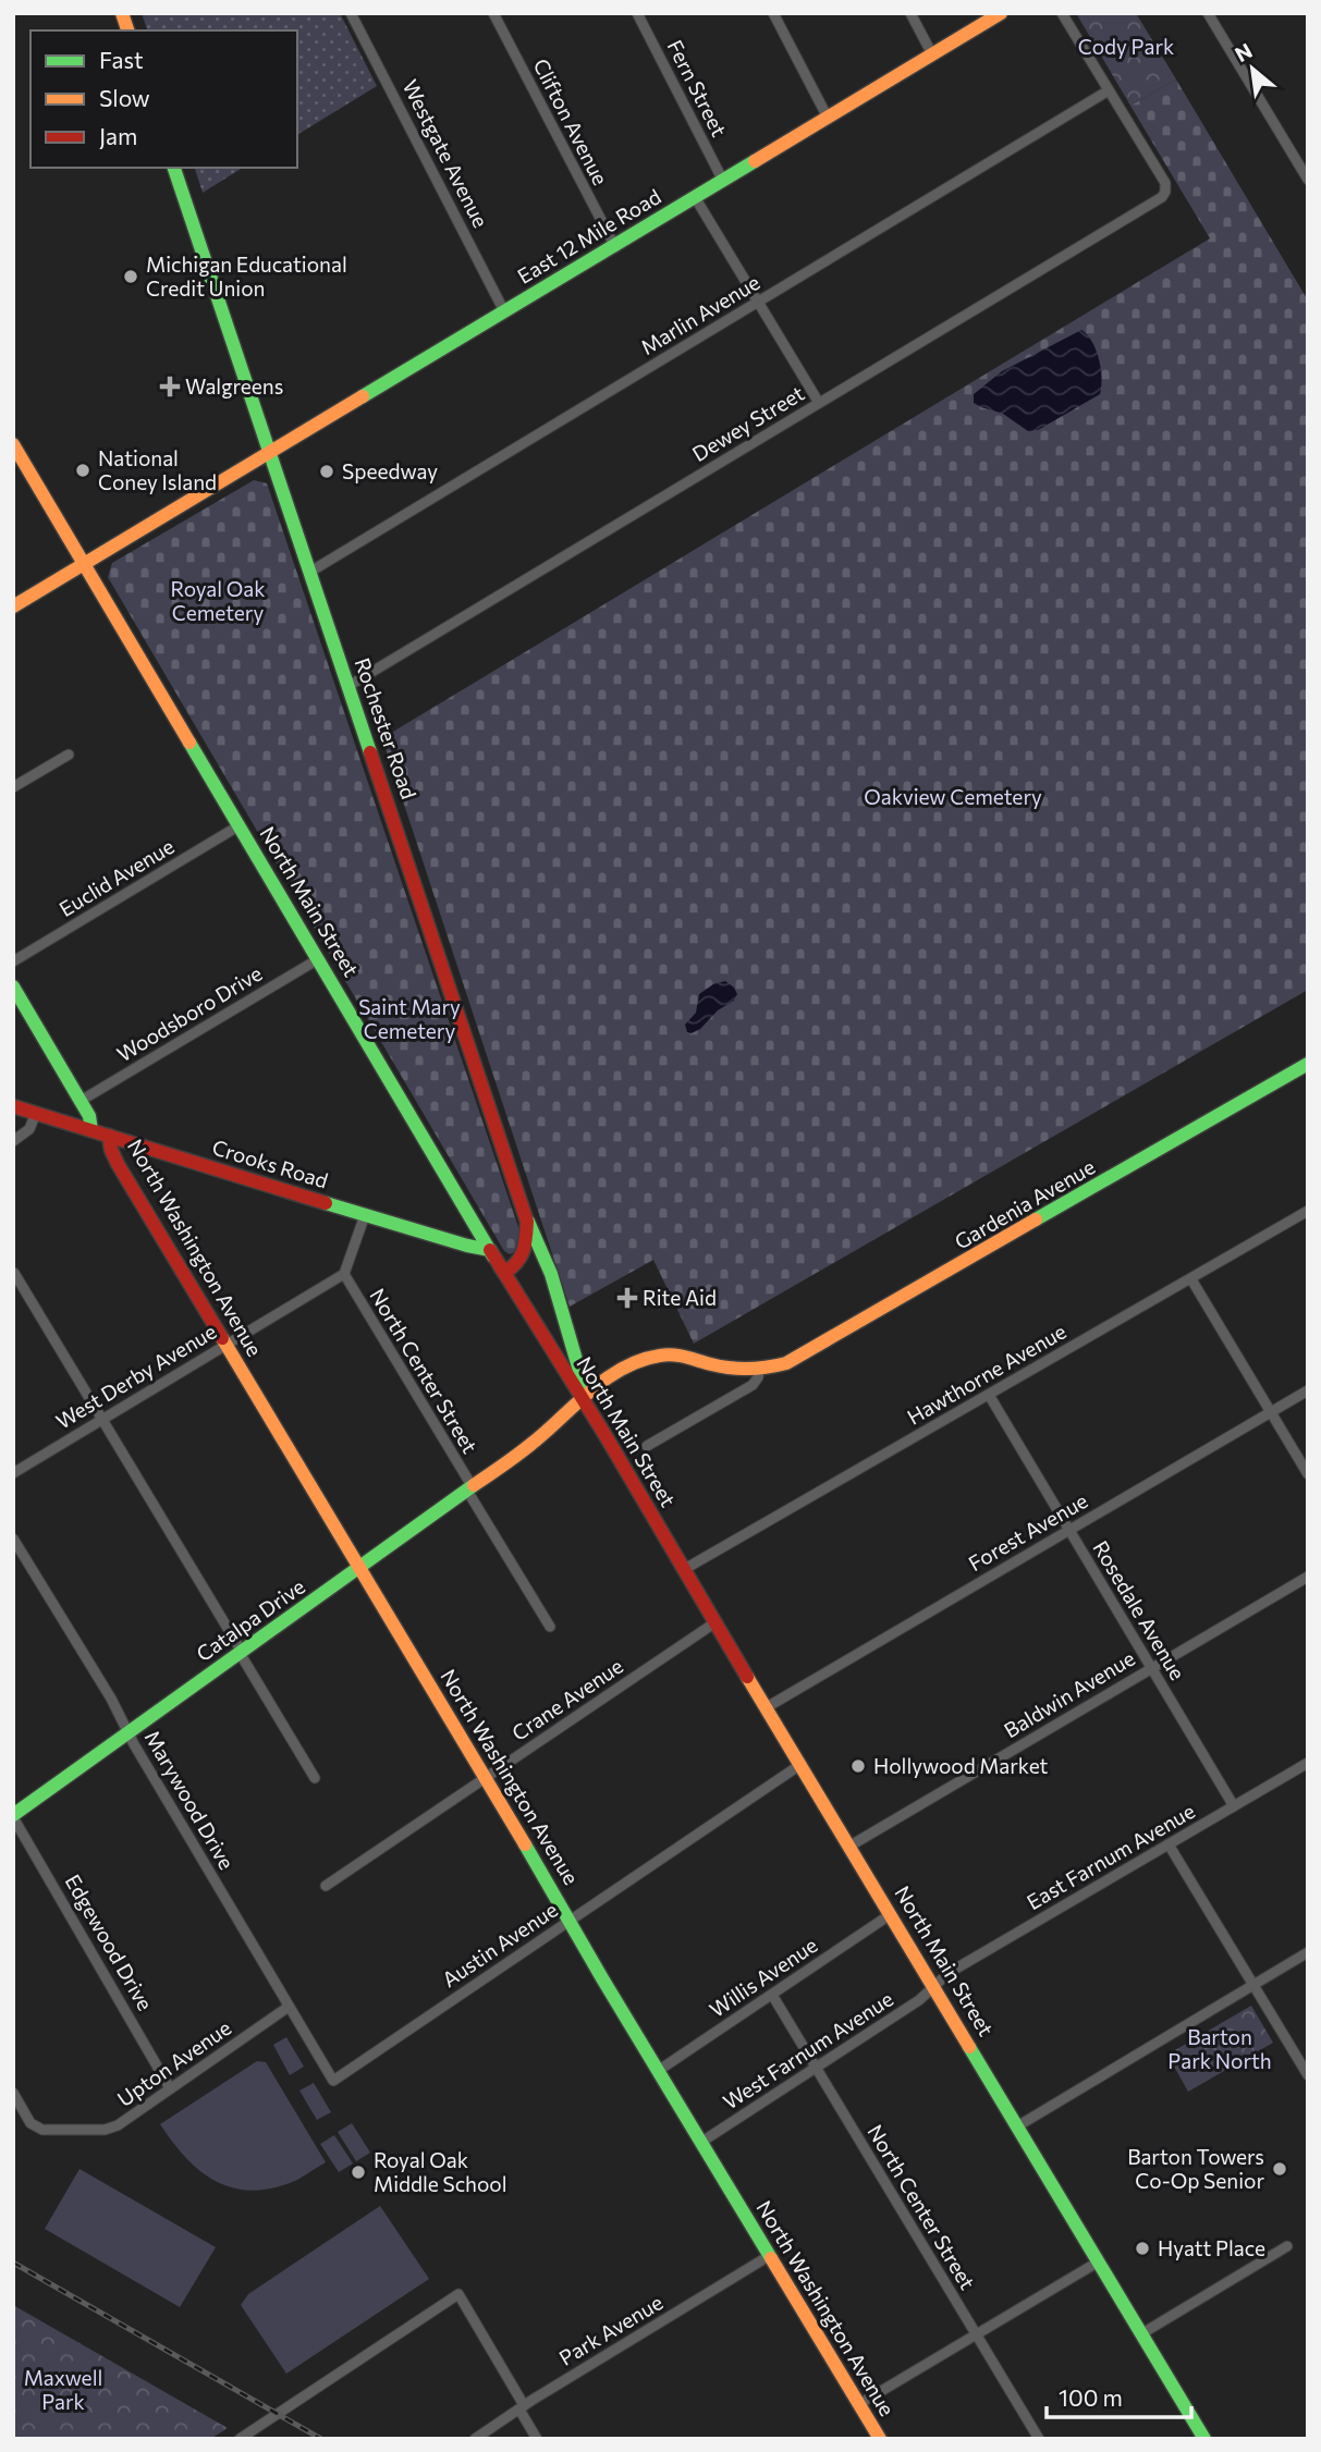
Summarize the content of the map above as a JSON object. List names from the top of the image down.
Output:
{
  "streets": {
    "main road": [
      "East 12 Mile Road",
      "Rochester Road",
      "North Main Street",
      "Crooks Road",
      "Gardenia Avenue",
      "North Washington Avenue",
      "Catalpa Drive"
    ],
    "street": [
      "Fern Street",
      "Clifton Avenue",
      "Westgate Avenue",
      "Marlin Avenue",
      "Dewey Street",
      "Euclid Avenue",
      "Woodsboro Drive",
      "North Center Street",
      "Hawthorne Avenue",
      "West Derby Avenue",
      "Forest Avenue",
      "Rosedale Avenue",
      "Baldwin Avenue",
      "Crane Avenue",
      "Marywood Drive",
      "East Farnum Avenue",
      "Edgewood Drive",
      "Austin Avenue",
      "Willis Avenue",
      "West Farnum Avenue",
      "Upton Avenue",
      "Park Avenue"
    ]
  },
  "crossings": [
    ["Fern Street", "East 12 Mile Road"],
    ["Clifton Avenue", "East 12 Mile Road"],
    ["Westgate Avenue", "East 12 Mile Road"],
    ["East 12 Mile Road", "Rochester Road"],
    ["East 12 Mile Road", "North Main Street"],
    ["Marlin Avenue", "Dewey Street"],
    ["Marlin Avenue", "Rochester Road"],
    ["Dewey Street", "Rochester Road"],
    ["Rochester Road", "North Main Street"],
    ["Euclid Avenue", "North Main Street"],
    ["North Main Street", "Woodsboro Drive"],
    ["North Main Street", "Crooks Road"],
    ["North Main Street", "Gardenia Avenue"],
    ["North Main Street", "Hawthorne Avenue"],
    ["North Main Street", "Forest Avenue"],
    ["North Main Street", "Baldwin Avenue"],
    ["North Main Street", "Crane Avenue"],
    ["North Main Street", "East Farnum Avenue"],
    ["North Main Street", "Austin Avenue"],
    ["North Main Street", "Willis Avenue"],
    ["North Main Street", "West Farnum Avenue"],
    ["Crooks Road", "North Washington Avenue"],
    ["Gardenia Avenue", "Catalpa Drive"],
    ["North Washington Avenue", "West Derby Avenue"],
    ["North Washington Avenue", "Catalpa Drive"],
    ["North Washington Avenue", "Crane Avenue"],
    ["North Washington Avenue", "Austin Avenue"],
    ["North Washington Avenue", "Willis Avenue"],
    ["North Washington Avenue", "West Farnum Avenue"],
    ["North Washington Avenue", "Park Avenue"],
    ["North Center Street", "West Derby Avenue"],
    ["North Center Street", "Catalpa Drive"],
    ["North Center Street", "Willis Avenue"],
    ["North Center Street", "West Farnum Avenue"],
    ["Hawthorne Avenue", "Rosedale Avenue"],
    ["Forest Avenue", "Rosedale Avenue"],
    ["Rosedale Avenue", "Baldwin Avenue"],
    ["Rosedale Avenue", "East Farnum Avenue"],
    ["Catalpa Drive", "Marywood Drive"],
    ["Catalpa Drive", "Edgewood Drive"],
    ["Marywood Drive", "Austin Avenue"],
    ["Marywood Drive", "Upton Avenue"],
    ["East Farnum Avenue", "West Farnum Avenue"],
    ["Edgewood Drive", "Upton Avenue"]
  ],
  "parks": [
    "Cody Park",
    "Royal Oak Cemetery",
    "Oakview Cemetery",
    "Saint Mary Cemetery",
    "Barton Park North",
    "Maxwell Park"
  ],
  "places": {
    "other": [
      "Michigan Educational Credit Union",
      "National Coney Island",
      "Speedway",
      "Hollywood Market",
      "Barton Towers Co-Op Senior",
      "Royal Oak Middle School",
      "Hyatt Place"
    ],
    "health": ["Walgreens", "Rite Aid"]
  },
  "legend": ["Fast", "Slow", "Jam"],
  "scale_bar": "100 m",
  "north": "top left"
}
